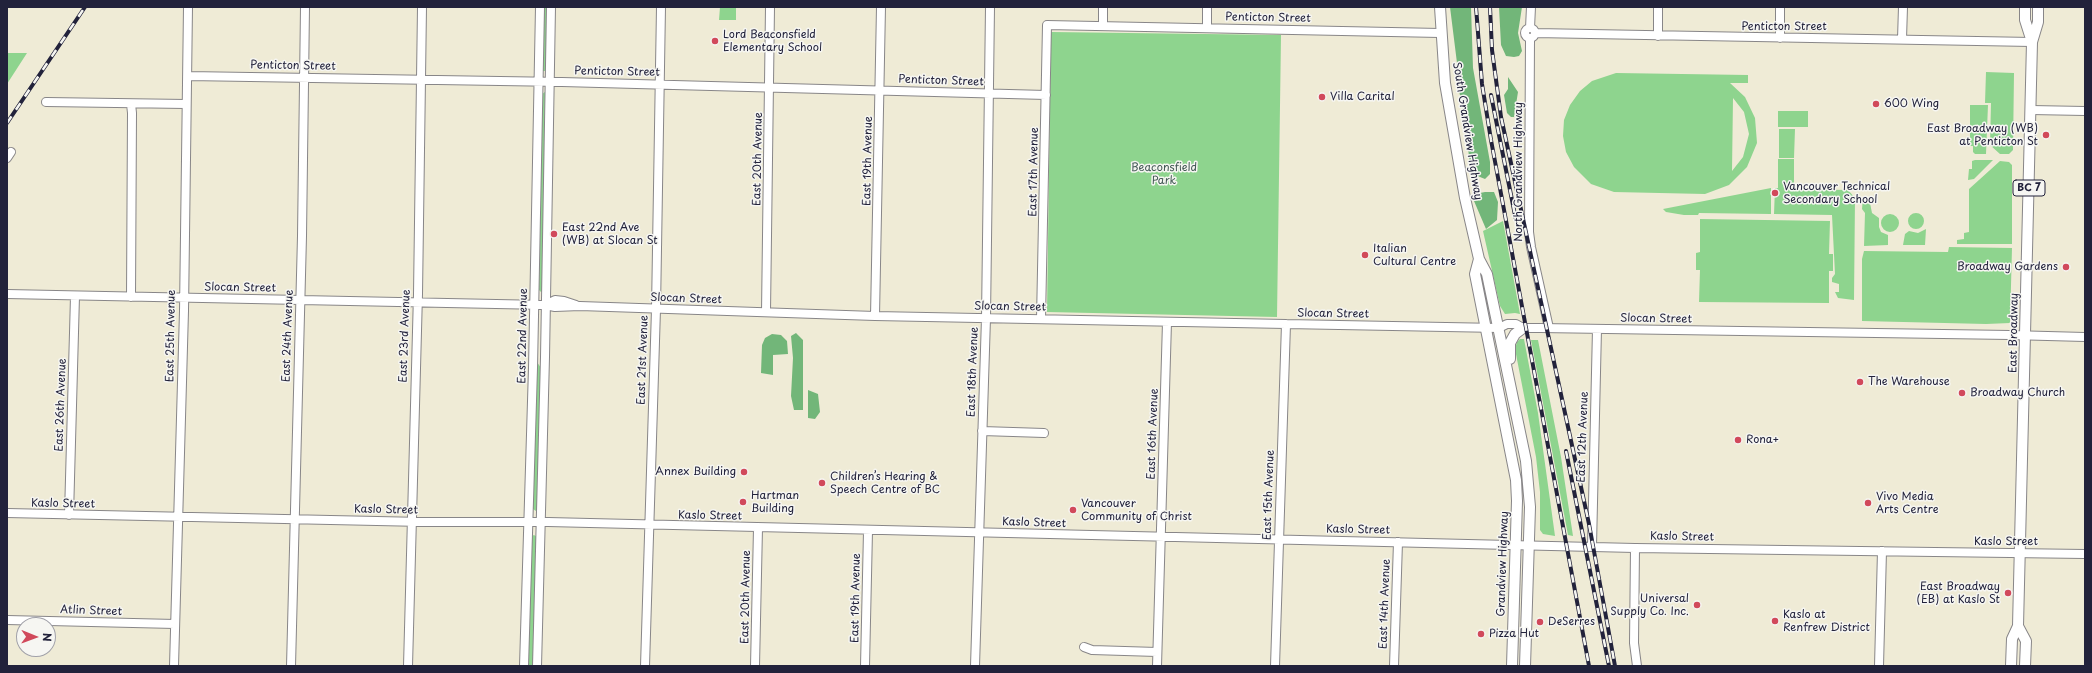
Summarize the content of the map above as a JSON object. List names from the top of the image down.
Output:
{
  "streets": {
    "main road": [
      "South Grandview Highway",
      "BC 7",
      "East Broadway",
      "Grandview Highway"
    ],
    "street": [
      "Penticton Street",
      "East 20th Avenue",
      "East 19th Avenue",
      "East 17th Avenue",
      "North Grandview Highway",
      "Slocan Street",
      "East 25th Avenue",
      "East 24th Avenue",
      "East 23rd Avenue",
      "East 22nd Avenue",
      "East 21st Avenue",
      "East 18th Avenue",
      "East 26th Avenue",
      "East 16th Avenue",
      "East 12th Avenue",
      "East 15th Avenue",
      "Kaslo Street",
      "East 14th Avenue",
      "Atlin Street"
    ]
  },
  "crossings": [
    ["Penticton Street", "South Grandview Highway"],
    ["Penticton Street", "East 20th Avenue"],
    ["Penticton Street", "East 19th Avenue"],
    ["Penticton Street", "East 17th Avenue"],
    ["Penticton Street", "North Grandview Highway"],
    ["Penticton Street", "East Broadway"],
    ["Penticton Street", "East 25th Avenue"],
    ["Penticton Street", "East 24th Avenue"],
    ["Penticton Street", "East 23rd Avenue"],
    ["Penticton Street", "East 22nd Avenue"],
    ["Penticton Street", "East 21st Avenue"],
    ["Penticton Street", "East 18th Avenue"],
    ["South Grandview Highway", "Slocan Street"],
    ["South Grandview Highway", "Kaslo Street"],
    ["South Grandview Highway", "Grandview Highway"],
    ["East 20th Avenue", "Slocan Street"],
    ["East 20th Avenue", "Kaslo Street"],
    ["East 19th Avenue", "Slocan Street"],
    ["East 19th Avenue", "Kaslo Street"],
    ["East 17th Avenue", "Slocan Street"],
    ["North Grandview Highway", "Slocan Street"],
    ["Slocan Street", "East Broadway"],
    ["Slocan Street", "East 25th Avenue"],
    ["Slocan Street", "East 24th Avenue"],
    ["Slocan Street", "East 23rd Avenue"],
    ["Slocan Street", "East 22nd Avenue"],
    ["Slocan Street", "East 21st Avenue"],
    ["Slocan Street", "East 18th Avenue"],
    ["Slocan Street", "East 26th Avenue"],
    ["Slocan Street", "East 16th Avenue"],
    ["Slocan Street", "East 12th Avenue"],
    ["Slocan Street", "East 15th Avenue"],
    ["East Broadway", "Kaslo Street"],
    ["East 25th Avenue", "Kaslo Street"],
    ["East 25th Avenue", "Atlin Street"],
    ["East 24th Avenue", "Kaslo Street"],
    ["East 23rd Avenue", "Kaslo Street"],
    ["East 22nd Avenue", "Kaslo Street"],
    ["East 21st Avenue", "Kaslo Street"],
    ["East 18th Avenue", "Kaslo Street"],
    ["East 26th Avenue", "Kaslo Street"],
    ["East 16th Avenue", "Kaslo Street"],
    ["East 12th Avenue", "Kaslo Street"],
    ["East 15th Avenue", "Kaslo Street"],
    ["Kaslo Street", "Grandview Highway"],
    ["Kaslo Street", "East 14th Avenue"]
  ],
  "parks": ["Beaconsfield Park"],
  "places": [
    "Lord Beaconsfield Elementary School",
    "Villa Carital",
    "600 Wing",
    "East Broadway (WB) at Penticton St",
    "Vancouver Technical Secondary School",
    "East 22nd Ave (WB) at Slocan St",
    "Italian Cultural Centre",
    "Broadway Gardens",
    "The Warehouse",
    "Broadway Church",
    "Rona+",
    "Annex Building",
    "Children’s Hearing & Speech Centre of BC",
    "Hartman Building",
    "Vivo Media Arts Centre",
    "Vancouver Community of Christ",
    "East Broadway (EB) at Kaslo St",
    "Universal Supply Co. Inc.",
    "Kaslo at Renfrew District",
    "DeSerres",
    "Pizza Hut"
  ],
  "north": "right"
}
